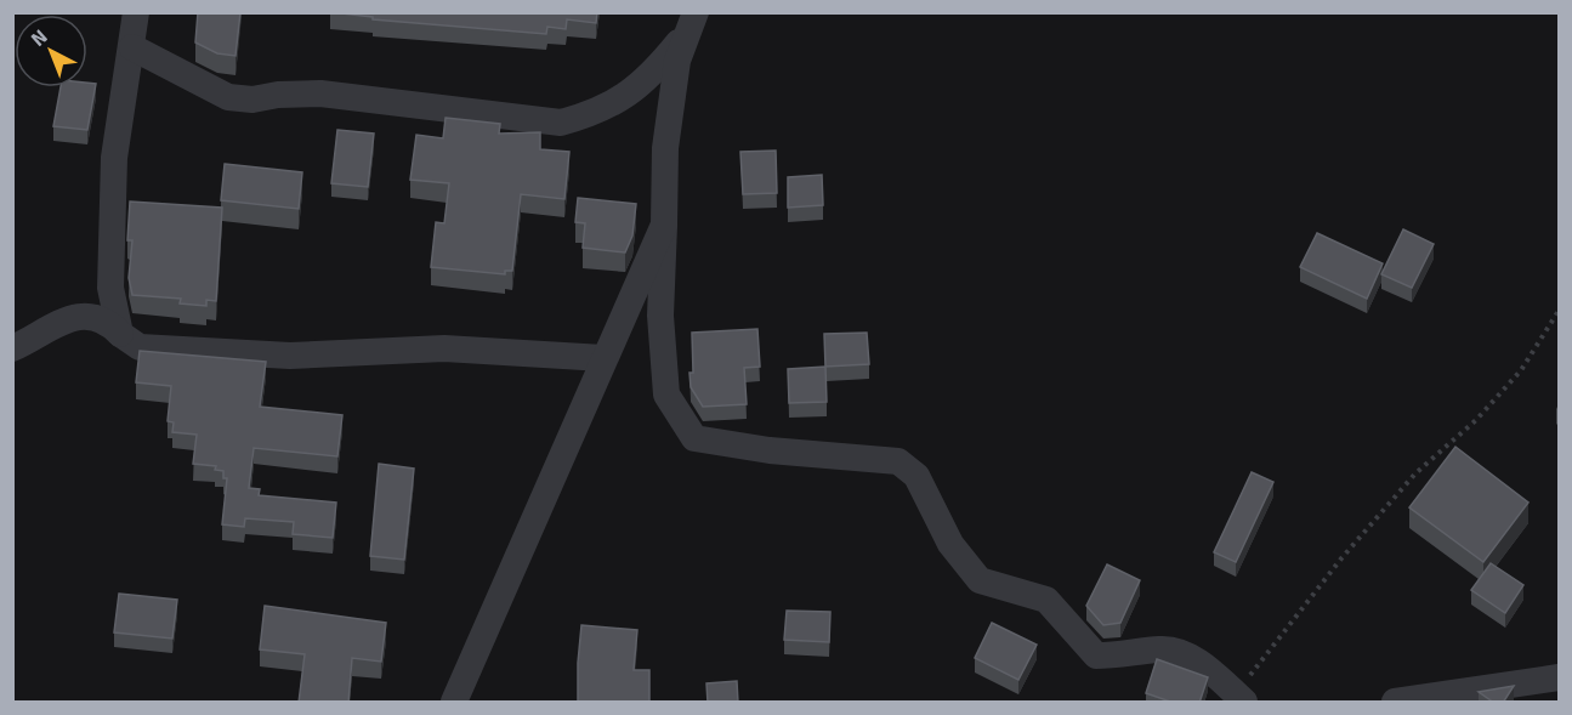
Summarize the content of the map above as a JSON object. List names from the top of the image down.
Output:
{
  "north": "top left"
}
